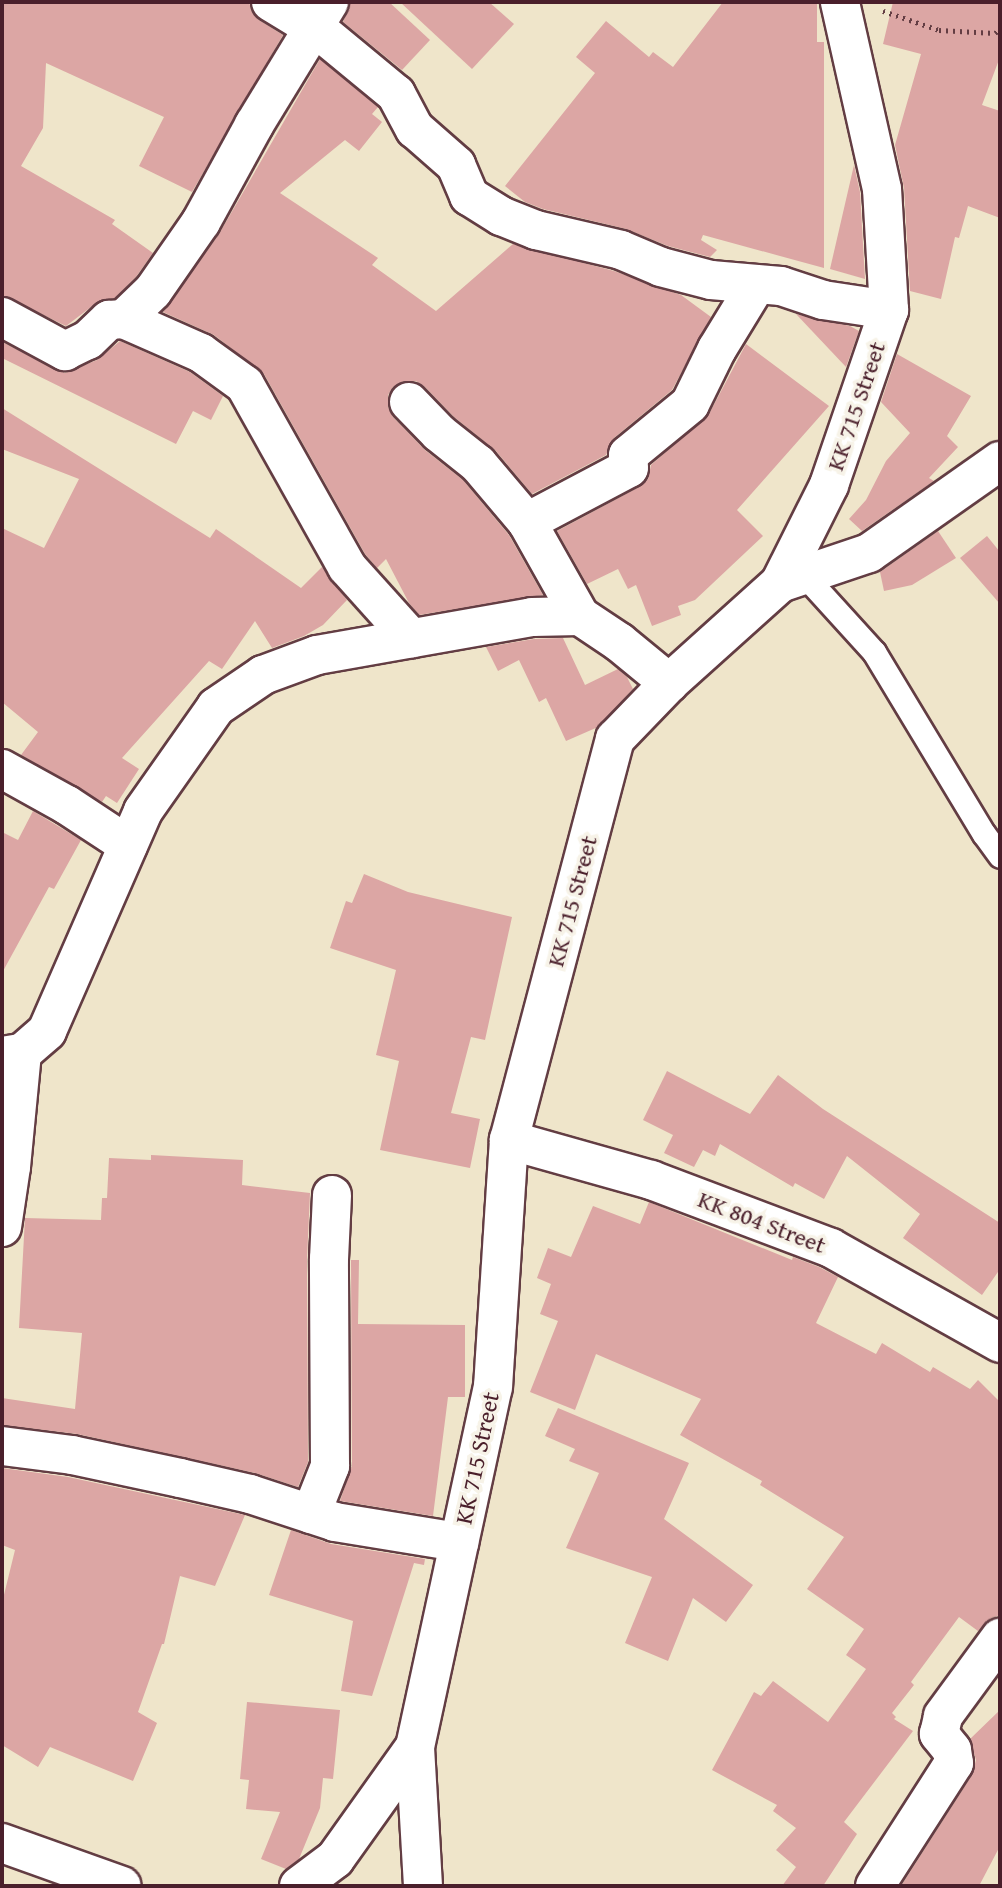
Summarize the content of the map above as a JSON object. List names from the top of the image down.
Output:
{
  "streets": {
    "street": ["KK 715 Street", "KK 804 Street"]
  },
  "crossings": [
    ["KK 715 Street", "KK 804 Street"]
  ]
}
